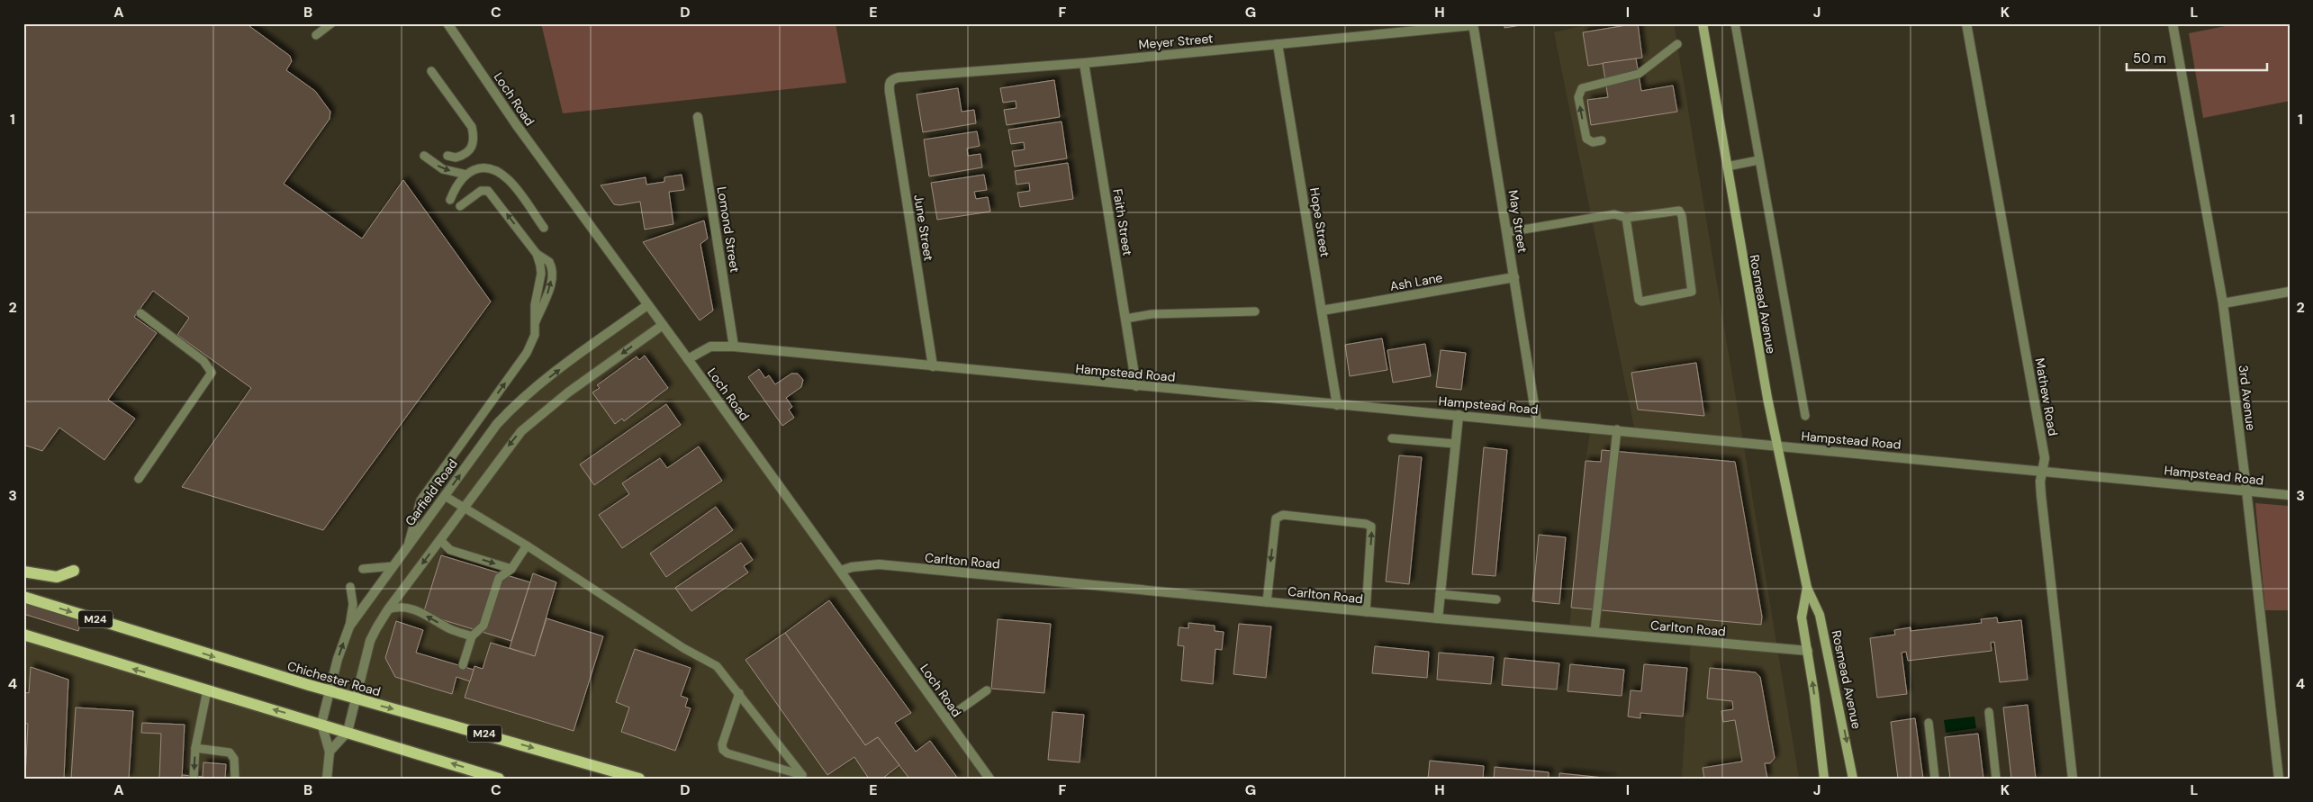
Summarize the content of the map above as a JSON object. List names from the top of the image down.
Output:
{
  "streets": {
    "main road": ["Rosmead Avenue", "M24", "Chichester Road"],
    "street": [
      "Meyer Street",
      "Loch Road",
      "May Street",
      "Faith Street",
      "Hope Street",
      "June Street",
      "Lomond Street",
      "Ash Lane",
      "Hampstead Road",
      "Mathew Road",
      "3rd Avenue",
      "Garfield Road",
      "Carlton Road"
    ]
  },
  "crossings": [
    ["Meyer Street", "May Street"],
    ["Meyer Street", "Faith Street"],
    ["Meyer Street", "Hope Street"],
    ["Meyer Street", "June Street"],
    ["Loch Road", "Hampstead Road"],
    ["Loch Road", "Garfield Road"],
    ["Loch Road", "Carlton Road"],
    ["May Street", "Ash Lane"],
    ["May Street", "Hampstead Road"],
    ["Faith Street", "Hampstead Road"],
    ["Hope Street", "Ash Lane"],
    ["Hope Street", "Hampstead Road"],
    ["June Street", "Hampstead Road"],
    ["Lomond Street", "Hampstead Road"],
    ["Rosmead Avenue", "Hampstead Road"],
    ["Rosmead Avenue", "Carlton Road"],
    ["Hampstead Road", "Mathew Road"],
    ["Hampstead Road", "3rd Avenue"],
    ["Garfield Road", "Chichester Road"]
  ],
  "scale_bar": "50 m",
  "grid": {
    "columns": [
      "A",
      "B",
      "C",
      "D",
      "E",
      "F",
      "G",
      "H",
      "I",
      "J",
      "K",
      "L"
    ],
    "rows": [
      "1",
      "2",
      "3",
      "4"
    ]
  }
}
